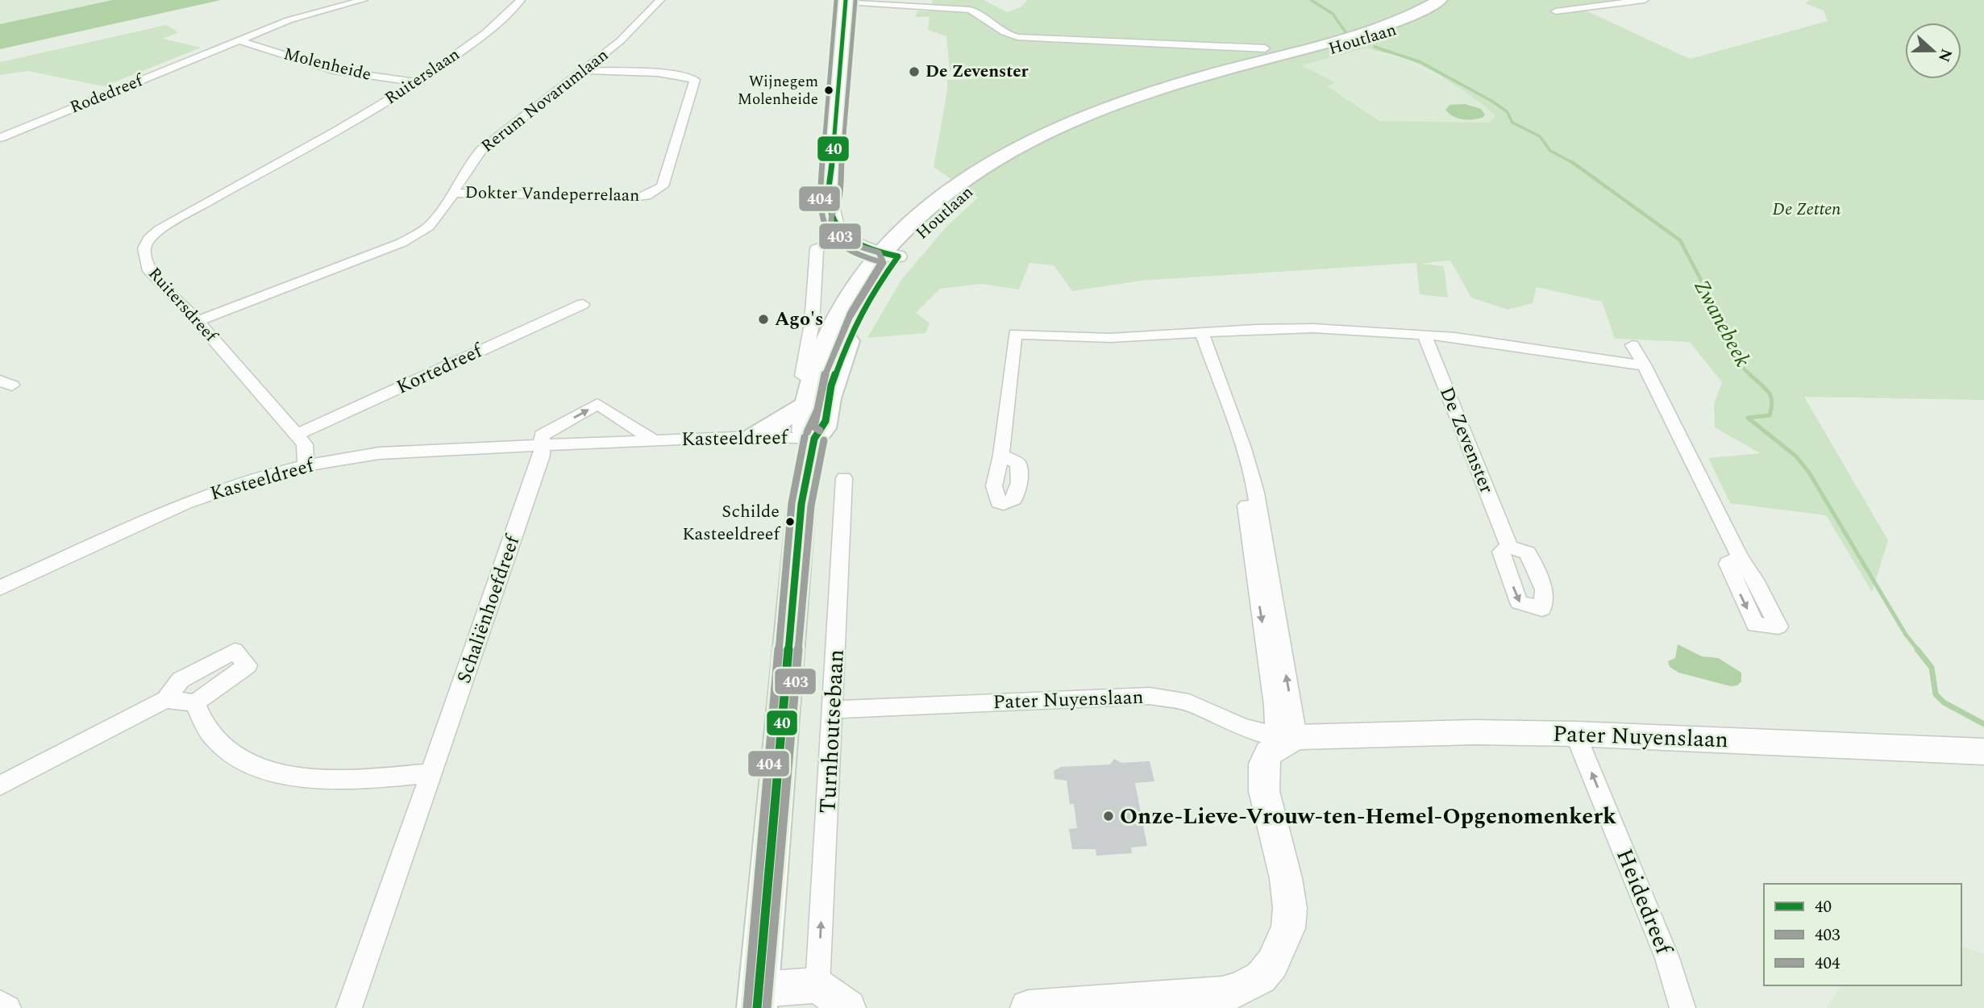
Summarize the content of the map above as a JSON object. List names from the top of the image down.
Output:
{
  "streets": {
    "main road": ["Houtlaan"],
    "street": [
      "Molenheide",
      "Ruiterslaan",
      "Rodedreef",
      "Rerum Novarumlaan",
      "Dokter Vandeperrelaan",
      "Ruitersdreef",
      "Kortedreef",
      "Kasteeldreef",
      "De Zevenster",
      "Schaliënhoefdreef",
      "Pater Nuyenslaan",
      "Turnhoutsebaan",
      "Heidedreef"
    ]
  },
  "crossings": [
    ["Houtlaan", "Kasteeldreef"],
    ["Molenheide", "Ruiterslaan"],
    ["Molenheide", "Rodedreef"],
    ["Ruiterslaan", "Ruitersdreef"],
    ["Rerum Novarumlaan", "Dokter Vandeperrelaan"],
    ["Rerum Novarumlaan", "Ruitersdreef"],
    ["Ruitersdreef", "Kortedreef"],
    ["Ruitersdreef", "Kasteeldreef"],
    ["Kasteeldreef", "Schaliënhoefdreef"],
    ["Pater Nuyenslaan", "Turnhoutsebaan"],
    ["Pater Nuyenslaan", "Heidedreef"]
  ],
  "one_way": ["Turnhoutsebaan", "Heidedreef"],
  "water": ["Zwanebeek"],
  "parks": ["De Zetten"],
  "places": [
    "De Zevenster",
    "Wijnegem Molenheide",
    "Ago's",
    "Schilde Kasteeldreef",
    "Onze-Lieve-Vrouw-ten-Hemel-Opgenomenkerk"
  ],
  "lines": ["transit line 40", "transit line 404", "transit line 403"],
  "legend": ["40", "403", "404"],
  "north": "right"
}
